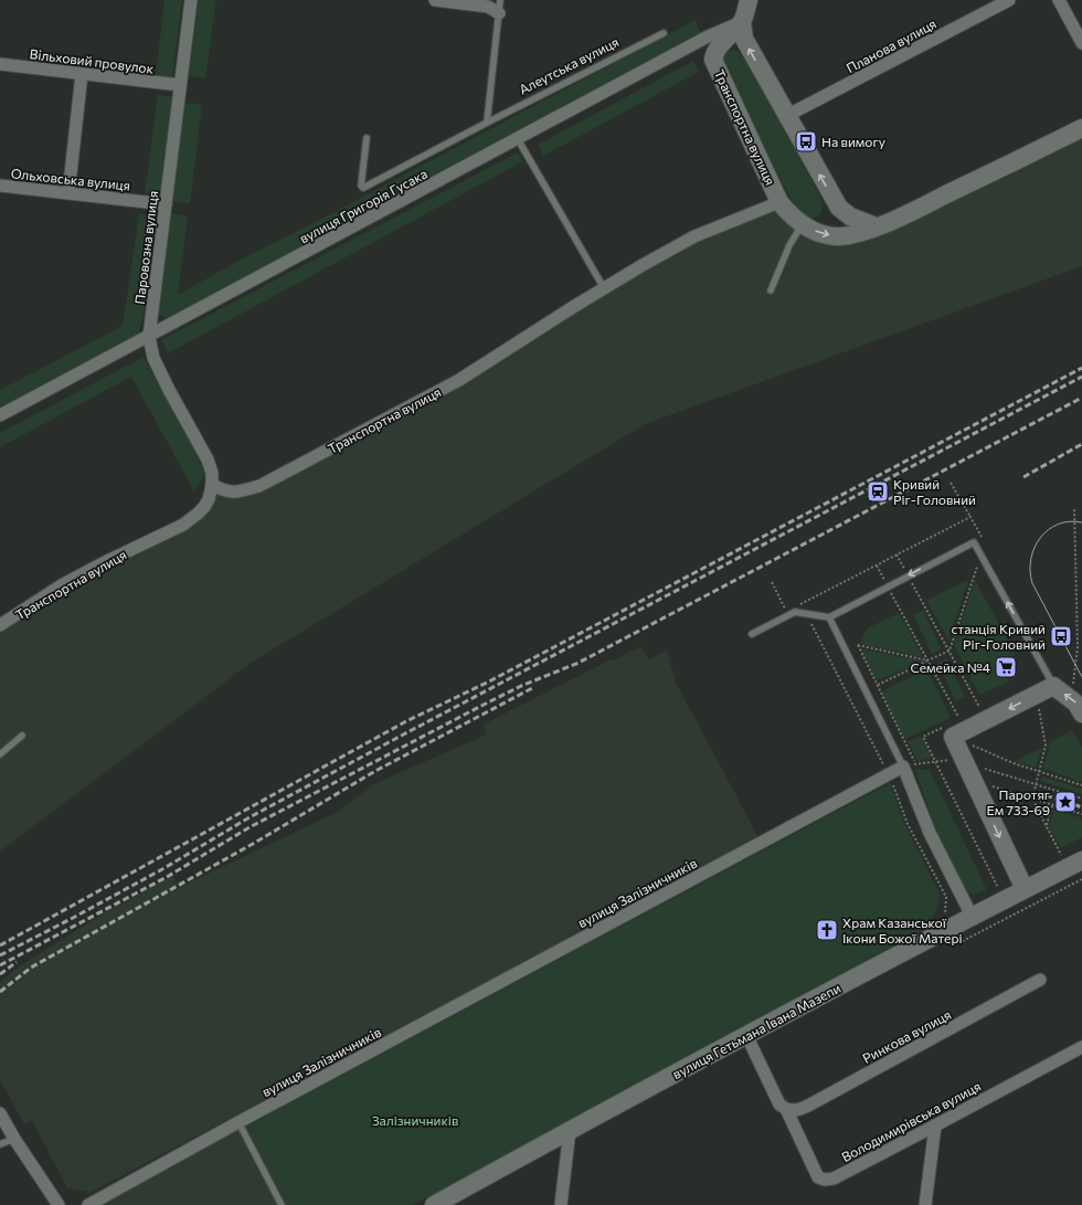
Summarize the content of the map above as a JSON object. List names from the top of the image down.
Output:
{
  "streets": {
    "street": [
      "Планова вулиця",
      "Вільховий провулок",
      "Транспортна вулиця",
      "Ольховська вулиця",
      "вулиця Григорія Гусака",
      "Паровозна вулиця",
      "вулиця Залізничників",
      "вулиця Гетьмана Івана Мазепи",
      "Ринкова вулиця",
      "Володимирівська вулиця"
    ],
    "lane": ["Алеутська вулиця"]
  },
  "crossings": [
    ["Вільховий провулок", "Паровозна вулиця"],
    ["Транспортна вулиця", "вулиця Григорія Гусака"],
    ["Транспортна вулиця", "Паровозна вулиця"],
    ["Ольховська вулиця", "Паровозна вулиця"],
    ["вулиця Григорія Гусака", "Паровозна вулиця"],
    ["вулиця Гетьмана Івана Мазепи", "Володимирівська вулиця"],
    ["Ринкова вулиця", "Володимирівська вулиця"]
  ],
  "parks": ["Залізничників"],
  "places": {
    "bus stop": ["На вимогу", "станція Кривий Ріг-Головний"],
    "station": ["Кривий Ріг-Головний"],
    "supermarket": ["Семейка №4"],
    "place": ["Паротяг Ем 733-69"],
    "church": ["Храм Казанської Ікони Божої Матері"]
  }
}
